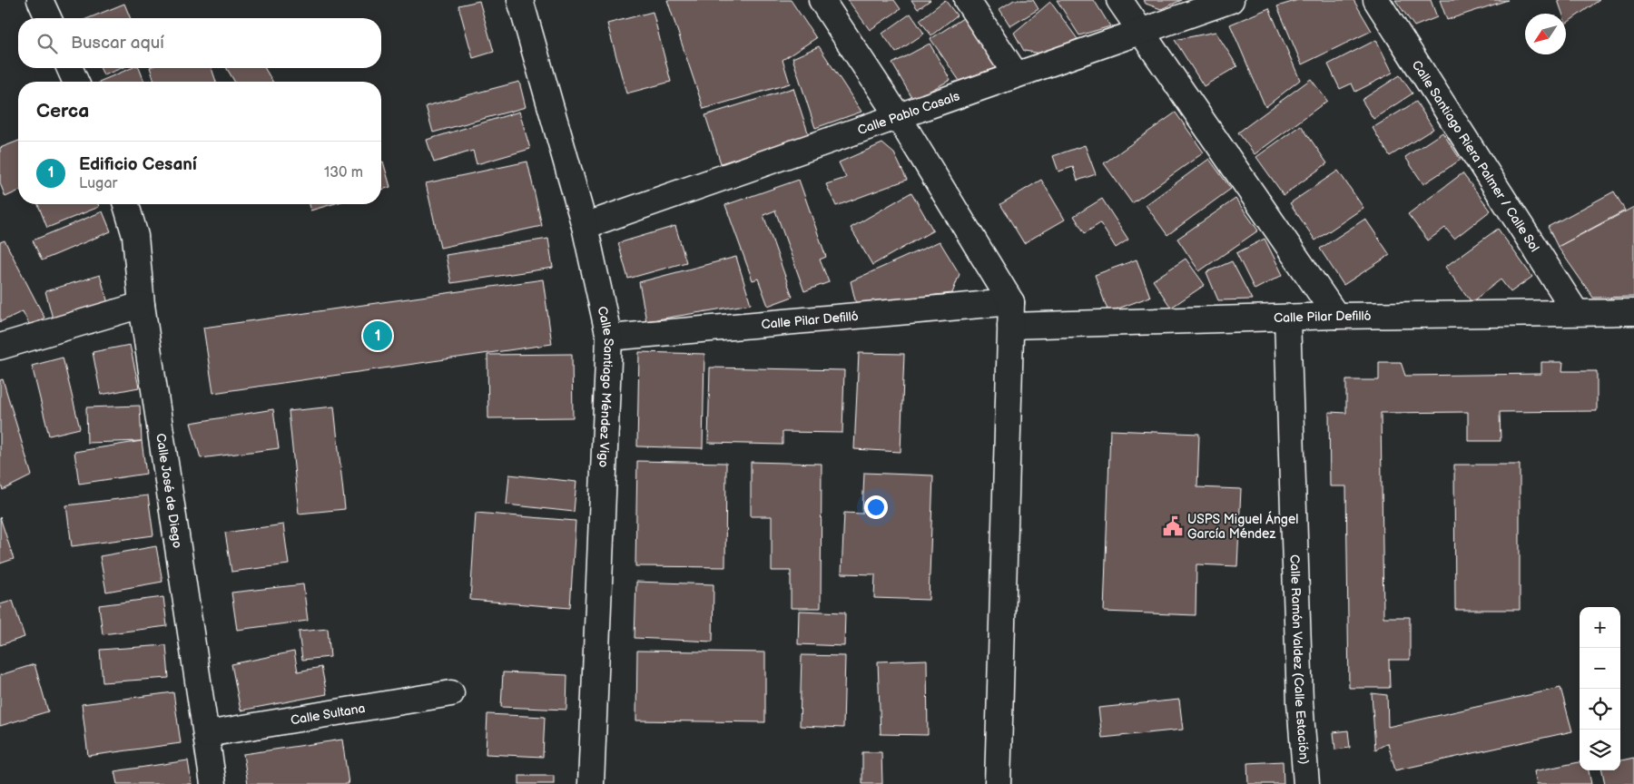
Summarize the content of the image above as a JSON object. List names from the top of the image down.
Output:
{
  "streets": {
    "street": [
      "Calle Pablo Casals",
      "Calle Santiago Riera Palmer / Calle Sol",
      "Calle Pilar Defilló",
      "Calle Santiago Méndez Vigo",
      "Calle José de Diego",
      "Calle Ramón Valdez (Calle Estación)",
      "Calle Sultana"
    ]
  },
  "crossings": [
    ["Calle Pablo Casals", "Calle Santiago Méndez Vigo"],
    ["Calle Santiago Riera Palmer / Calle Sol", "Calle Pilar Defilló"],
    ["Calle Pilar Defilló", "Calle Santiago Méndez Vigo"],
    ["Calle Pilar Defilló", "Calle Ramón Valdez (Calle Estación)"],
    ["Calle José de Diego", "Calle Sultana"]
  ],
  "places": {
    "public building": ["USPS Miguel Ángel García Méndez"]
  },
  "north": "bottom left",
  "page": {
    "search": "Buscar aquí",
    "heading": "Cerca",
    "list": [
      {
        "mark": "1",
        "name": "Edificio Cesaní",
        "note": "Lugar",
        "value": "130 m"
      }
    ],
    "pins": "1",
    "map_buttons": ["+", "−"]
  }
}
